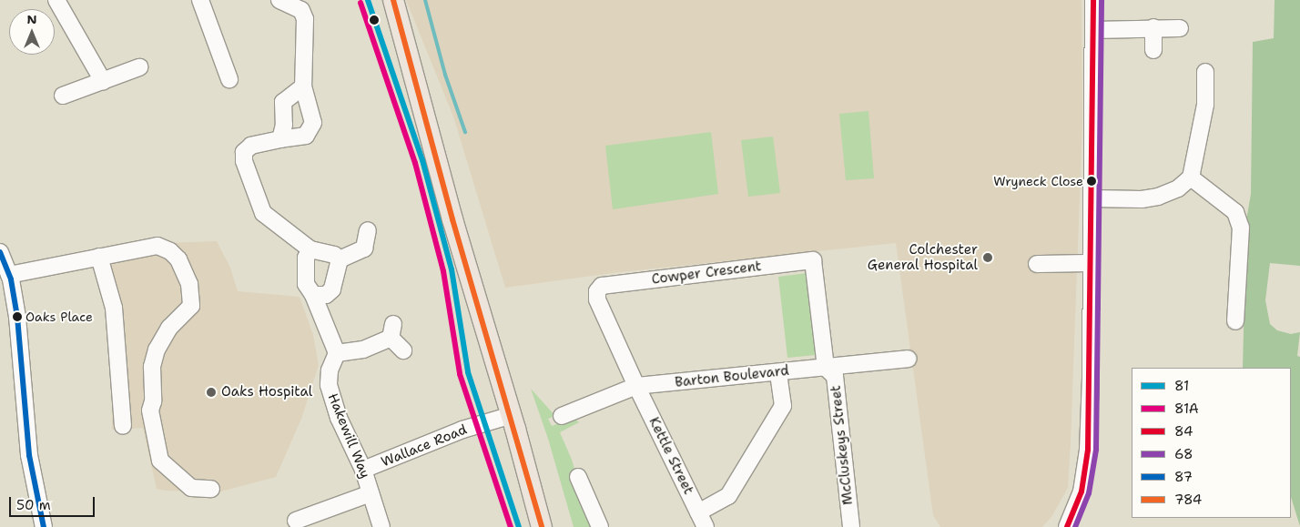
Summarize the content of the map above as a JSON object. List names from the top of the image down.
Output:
{
  "streets": {
    "street": [
      "Cowper Crescent",
      "Barton Boulevard",
      "Hakewill Way",
      "McCluskeys Street",
      "Wallace Road",
      "Kettle Street"
    ]
  },
  "crossings": [
    ["Cowper Crescent", "Barton Boulevard"],
    ["Cowper Crescent", "McCluskeys Street"],
    ["Cowper Crescent", "Kettle Street"],
    ["Barton Boulevard", "McCluskeys Street"],
    ["Barton Boulevard", "Kettle Street"],
    ["Hakewill Way", "Wallace Road"]
  ],
  "places": [
    "Wryneck Close",
    "Colchester General Hospital",
    "Oaks Place",
    "Oaks Hospital"
  ],
  "lines": [
    "transit line 81",
    "transit line 84",
    "transit line 68",
    "transit line 784",
    "transit line 81A",
    "transit line 87"
  ],
  "legend": [
    "81",
    "81A",
    "84",
    "68",
    "87",
    "784"
  ],
  "scale_bar": "50 m",
  "north": "top"
}
